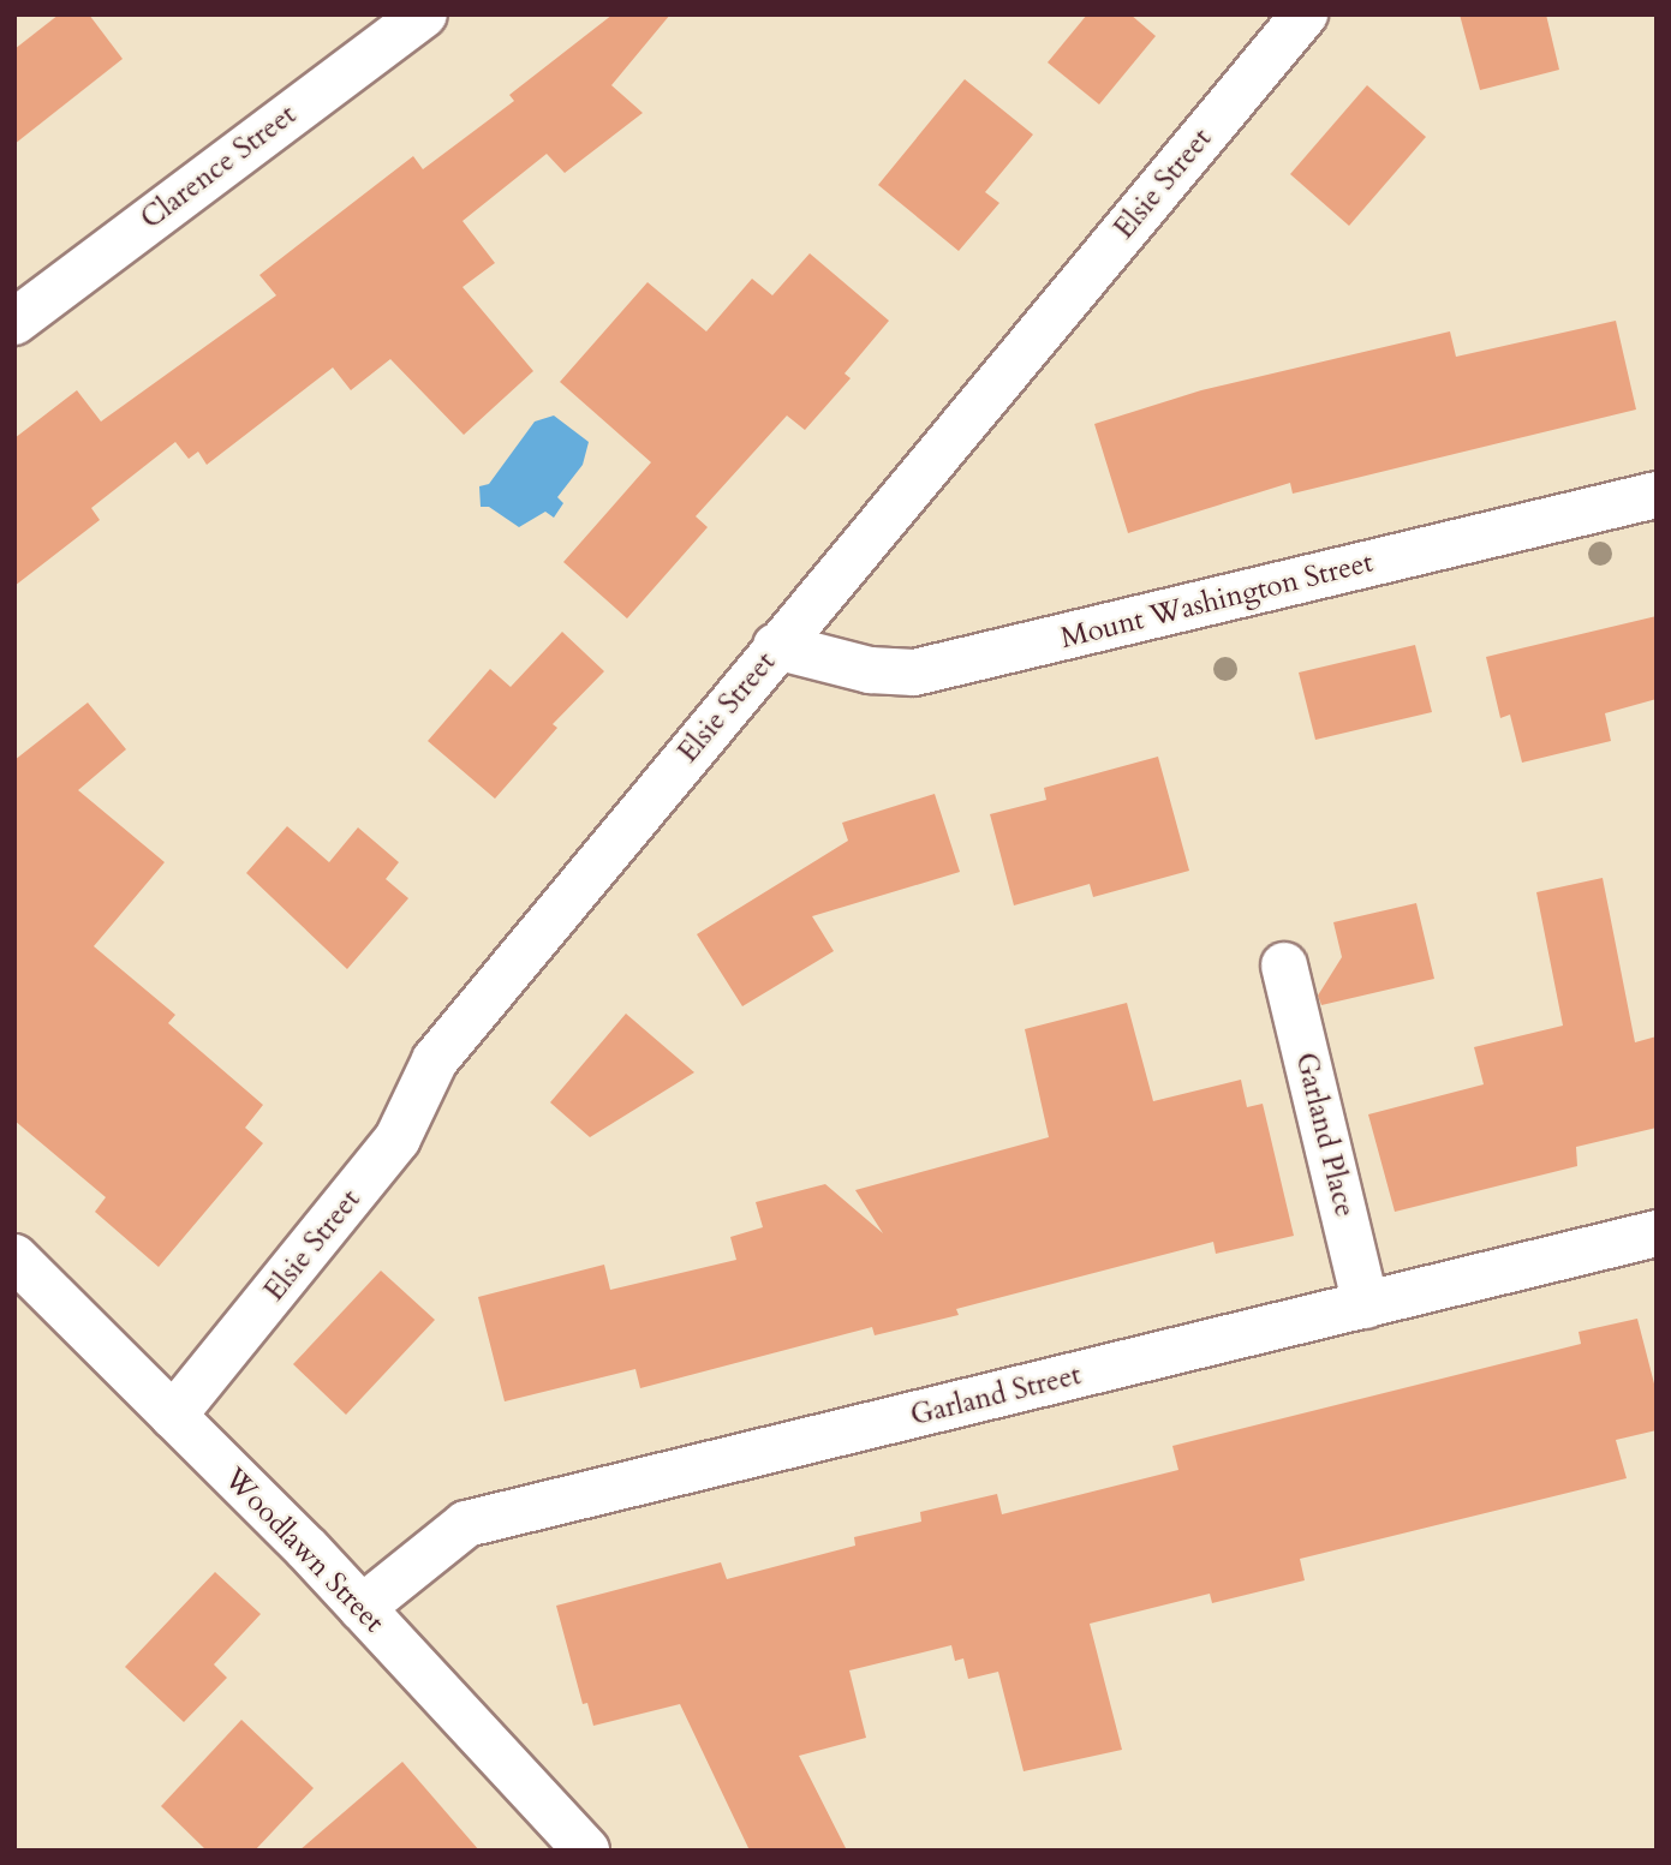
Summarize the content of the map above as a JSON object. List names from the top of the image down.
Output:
{
  "streets": {
    "street": [
      "Clarence Street",
      "Elsie Street",
      "Mount Washington Street",
      "Garland Place",
      "Garland Street",
      "Woodlawn Street"
    ]
  },
  "crossings": [
    ["Elsie Street", "Mount Washington Street"],
    ["Elsie Street", "Woodlawn Street"],
    ["Garland Place", "Garland Street"],
    ["Garland Street", "Woodlawn Street"]
  ]
}
